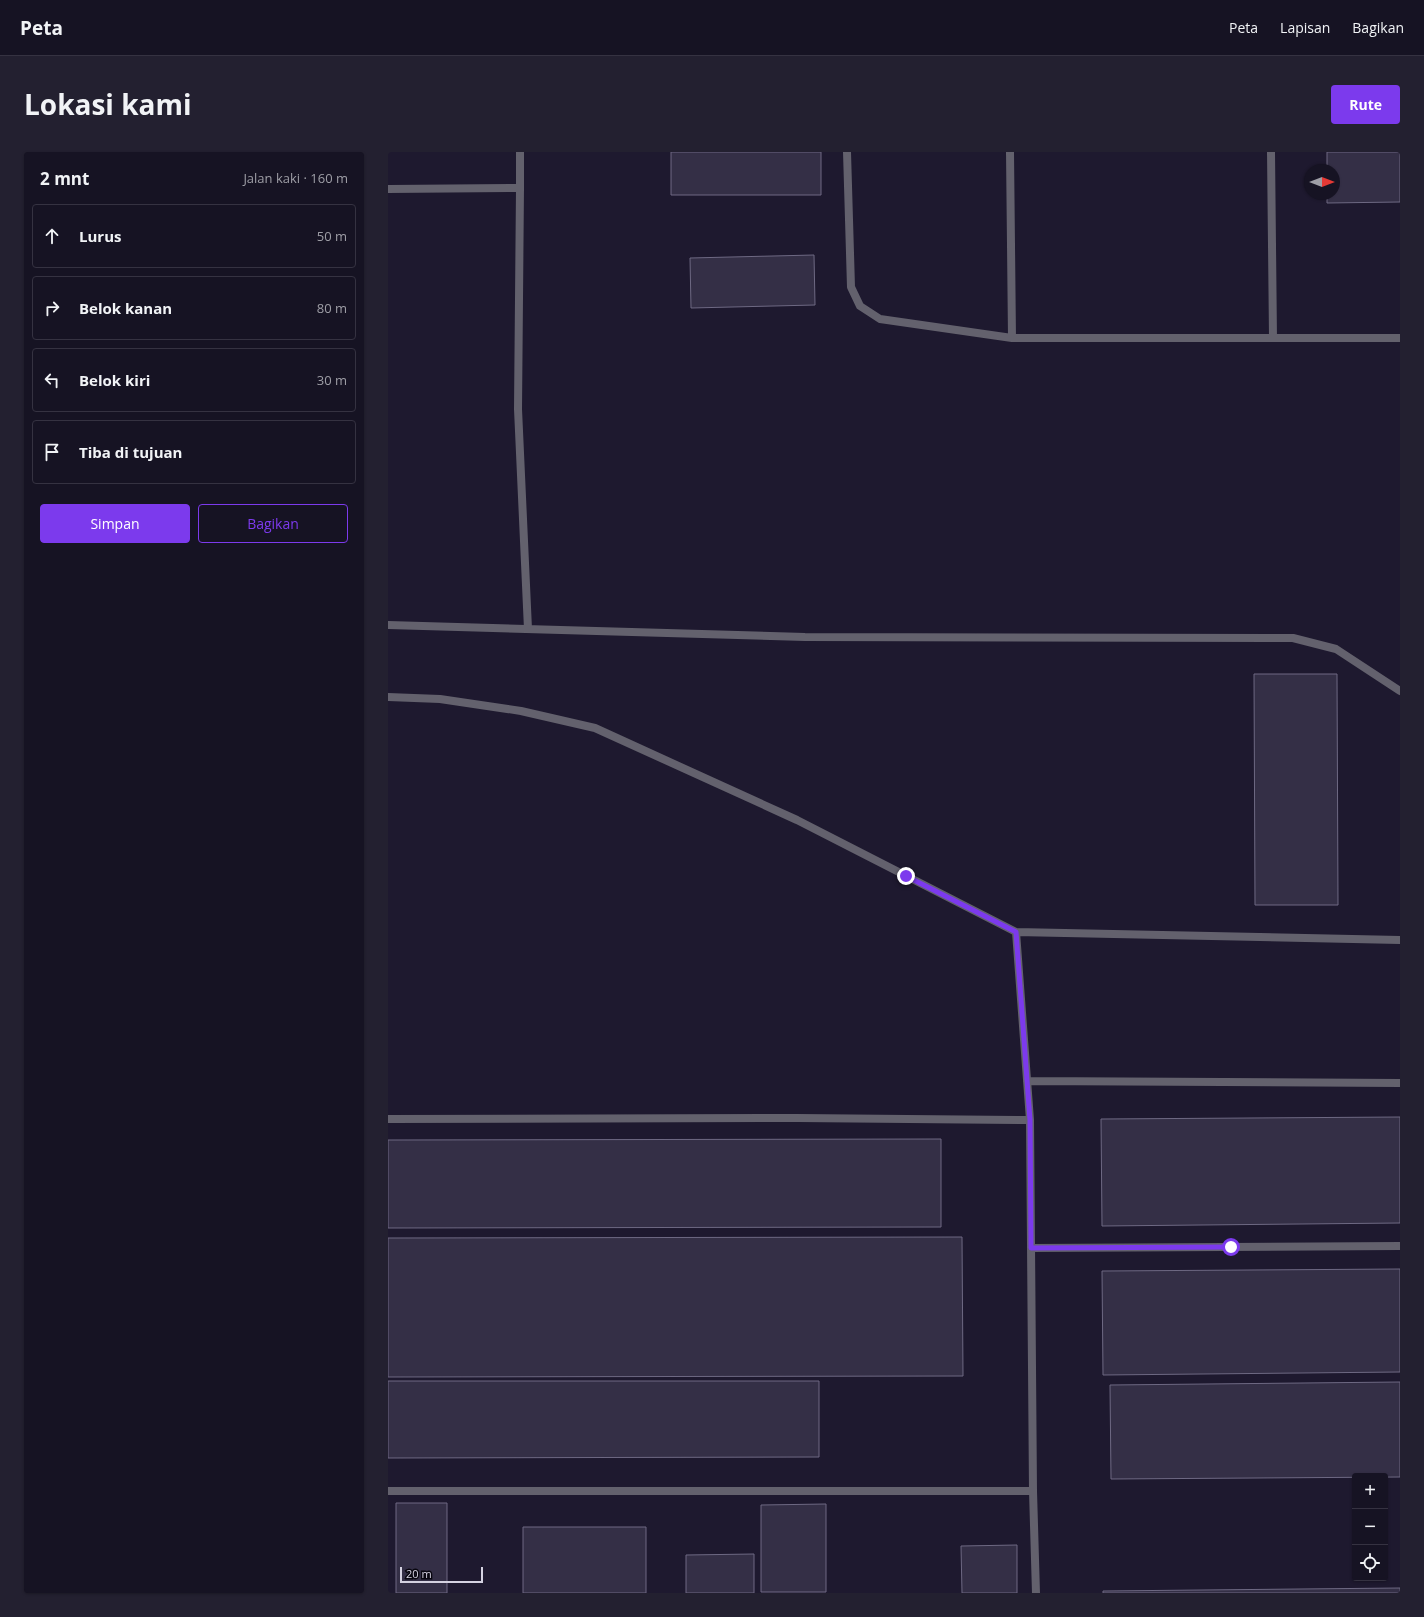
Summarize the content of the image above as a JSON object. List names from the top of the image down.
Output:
{
  "scale_bar": "20 m",
  "north": "right",
  "page": {
    "header": "Peta",
    "nav": ["Peta", "Lapisan", "Bagikan"],
    "title": "Lokasi kami",
    "buttons": [
      "Rute",
      ["Simpan", "Bagikan"]
    ],
    "heading": ["2 mnt", "Jalan kaki · 160 m"],
    "list": [
      ["Lurus", "50 m"],
      ["Belok kanan", "80 m"],
      ["Belok kiri", "30 m"],
      "Tiba di tujuan"
    ],
    "map_buttons": ["+", "−"],
    "scale": "20 m"
  }
}
